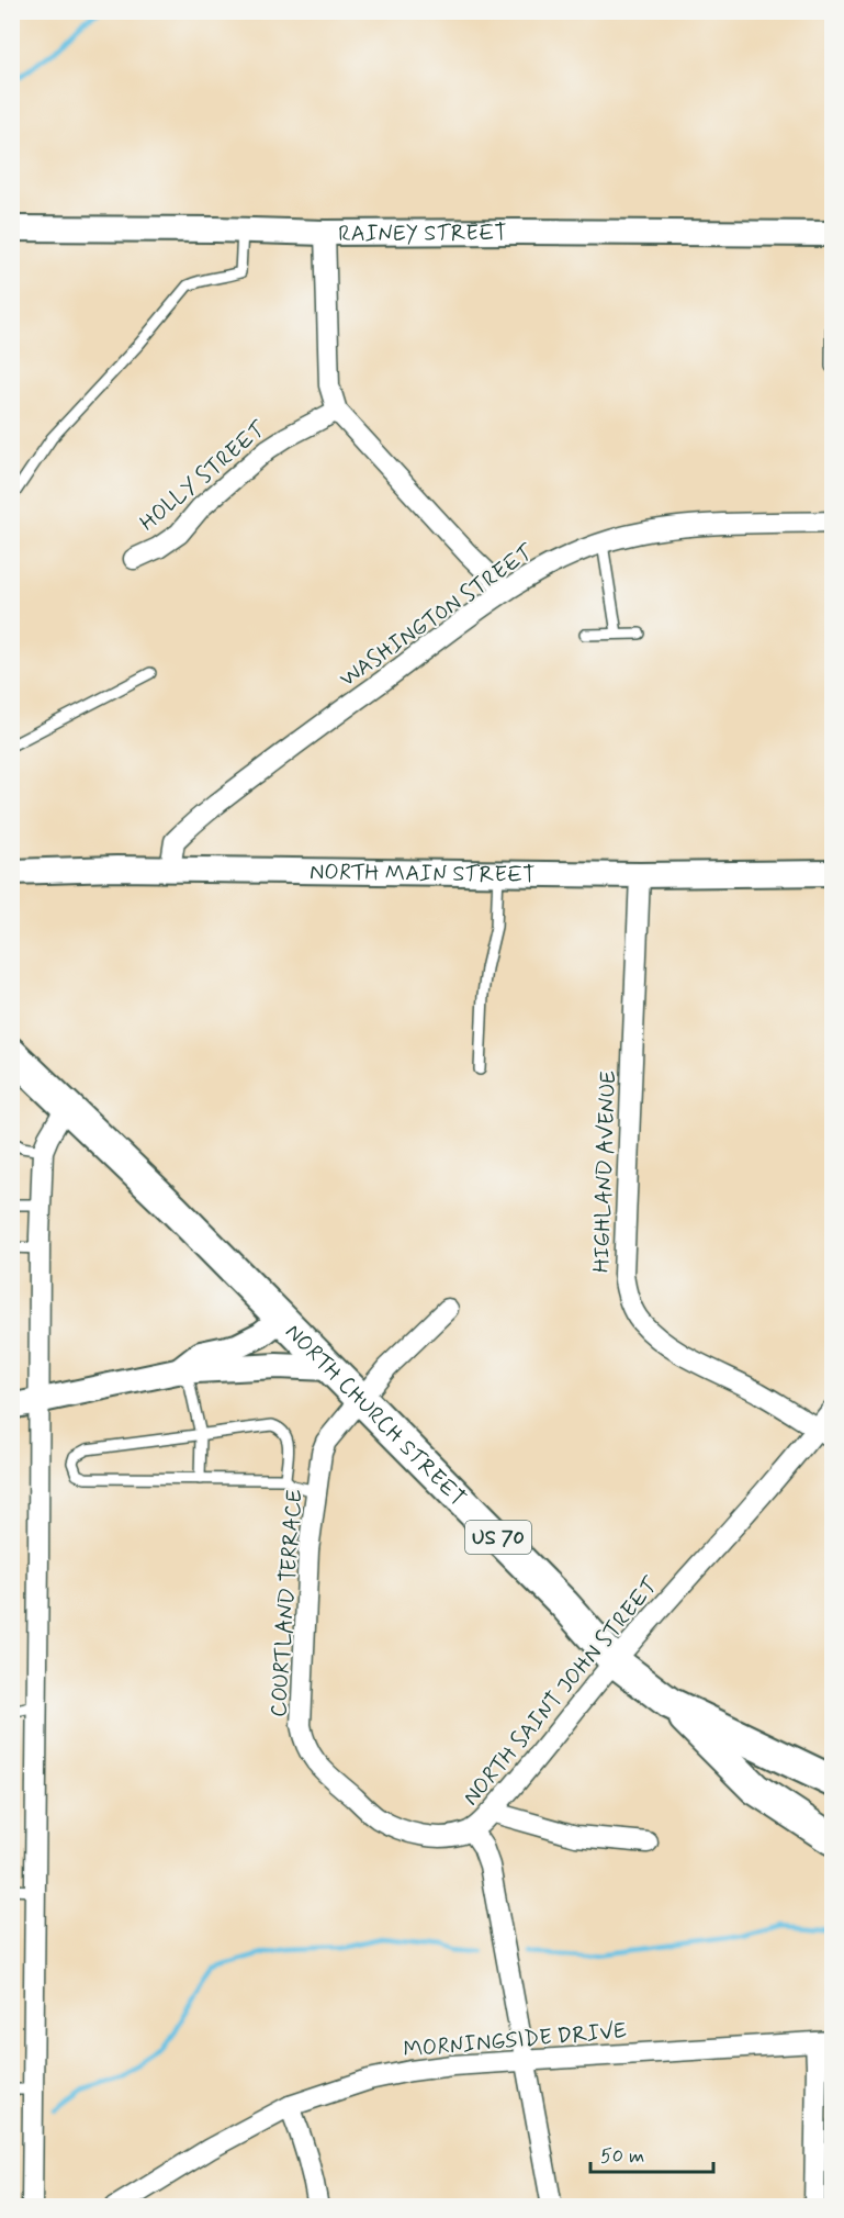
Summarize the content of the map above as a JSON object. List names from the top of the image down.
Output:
{
  "streets": {
    "main road": ["NORTH CHURCH STREET", "US 70"],
    "street": [
      "RAINEY STREET",
      "HOLLY STREET",
      "WASHINGTON STREET",
      "NORTH MAIN STREET",
      "HIGHLAND AVENUE",
      "COURTLAND TERRACE",
      "NORTH SAINT JOHN STREET",
      "MORNINGSIDE DRIVE"
    ]
  },
  "crossings": [
    ["WASHINGTON STREET", "NORTH MAIN STREET"],
    ["NORTH MAIN STREET", "HIGHLAND AVENUE"],
    ["HIGHLAND AVENUE", "NORTH SAINT JOHN STREET"],
    ["NORTH CHURCH STREET", "US 70"],
    ["NORTH CHURCH STREET", "COURTLAND TERRACE"],
    ["NORTH CHURCH STREET", "NORTH SAINT JOHN STREET"],
    ["COURTLAND TERRACE", "NORTH SAINT JOHN STREET"],
    ["NORTH SAINT JOHN STREET", "MORNINGSIDE DRIVE"]
  ],
  "scale_bar": "50 m"
}
